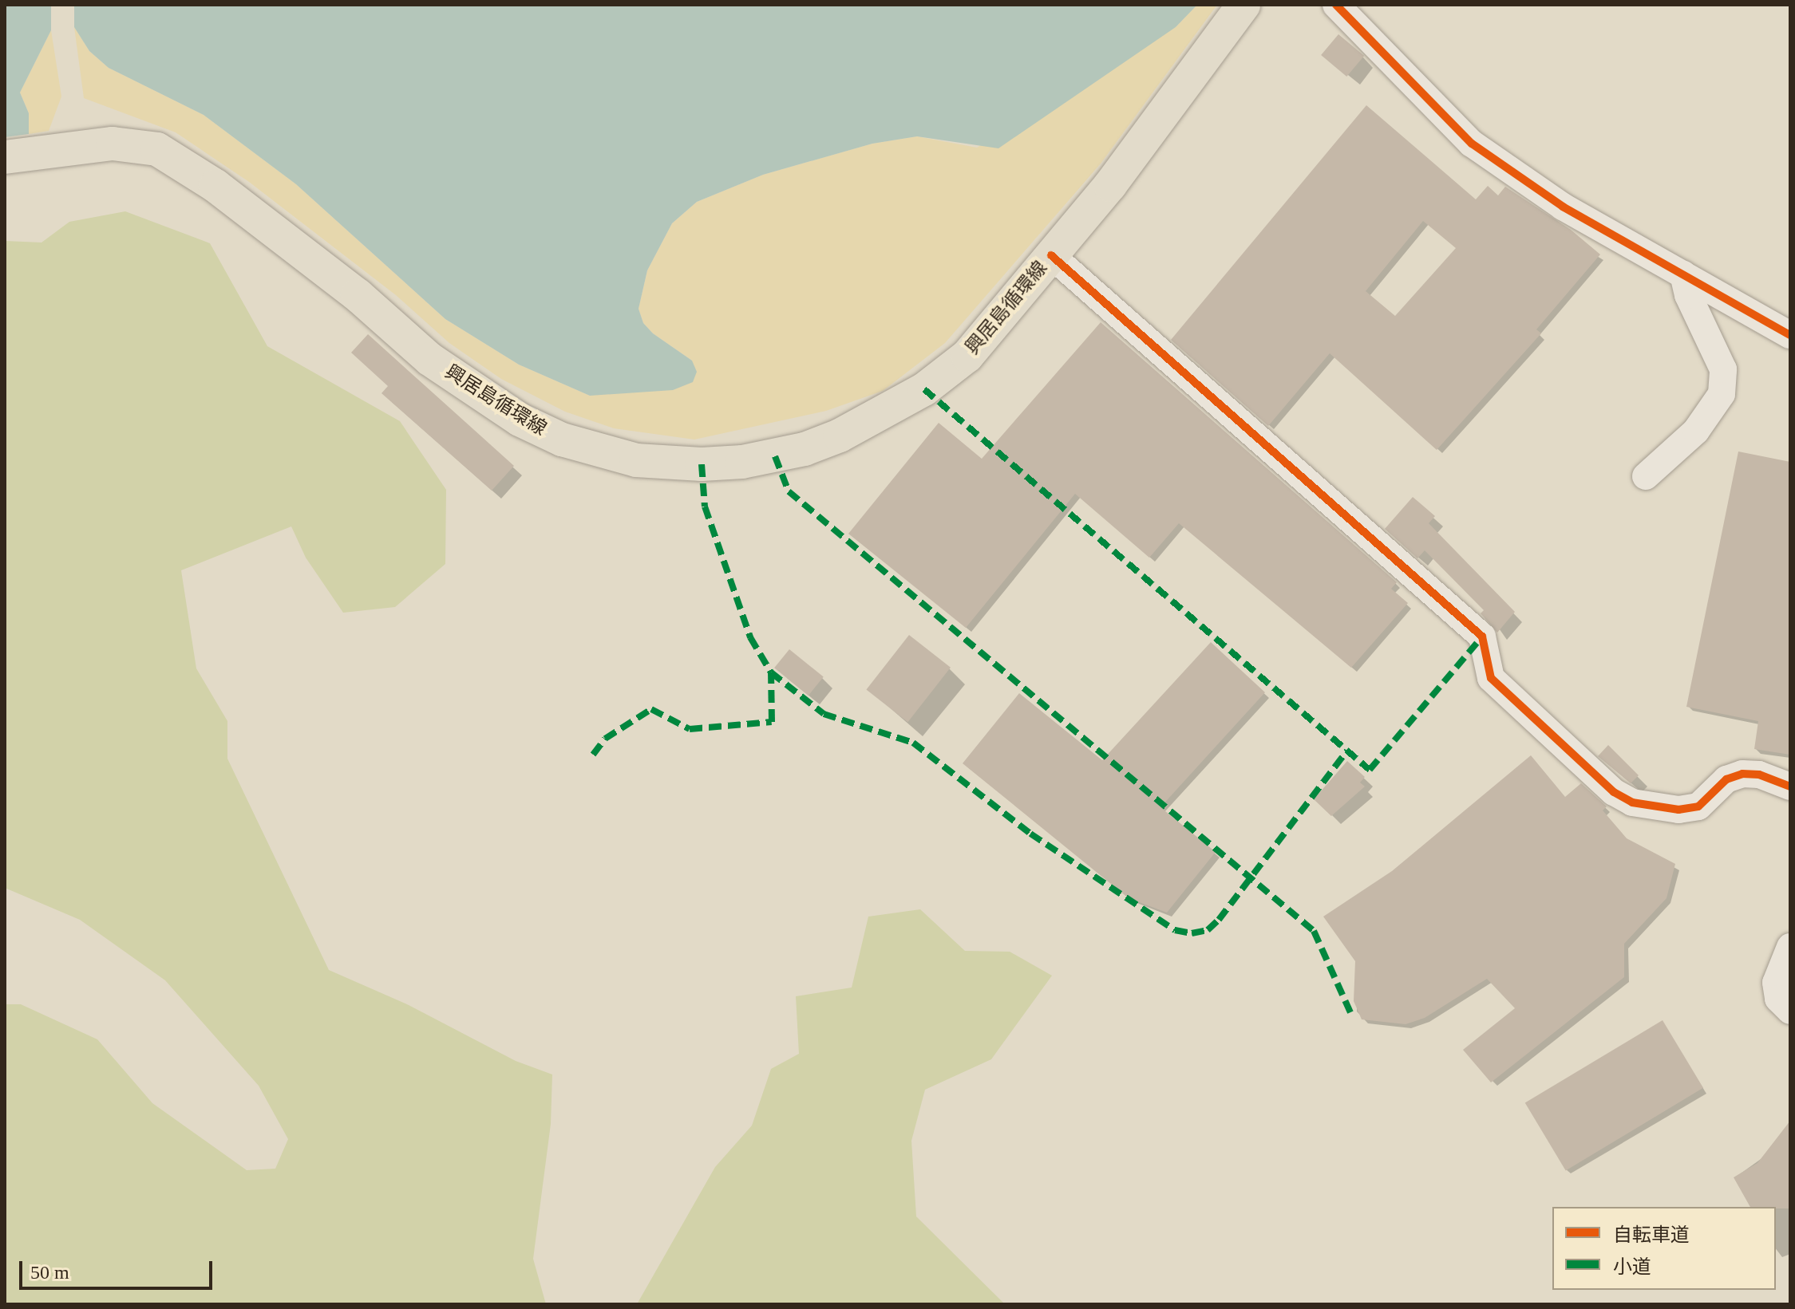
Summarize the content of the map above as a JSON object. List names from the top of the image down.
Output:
{
  "streets": {
    "main road": ["興居島循環線"]
  },
  "legend": ["自転車道", "小道"],
  "scale_bar": "50 m"
}
